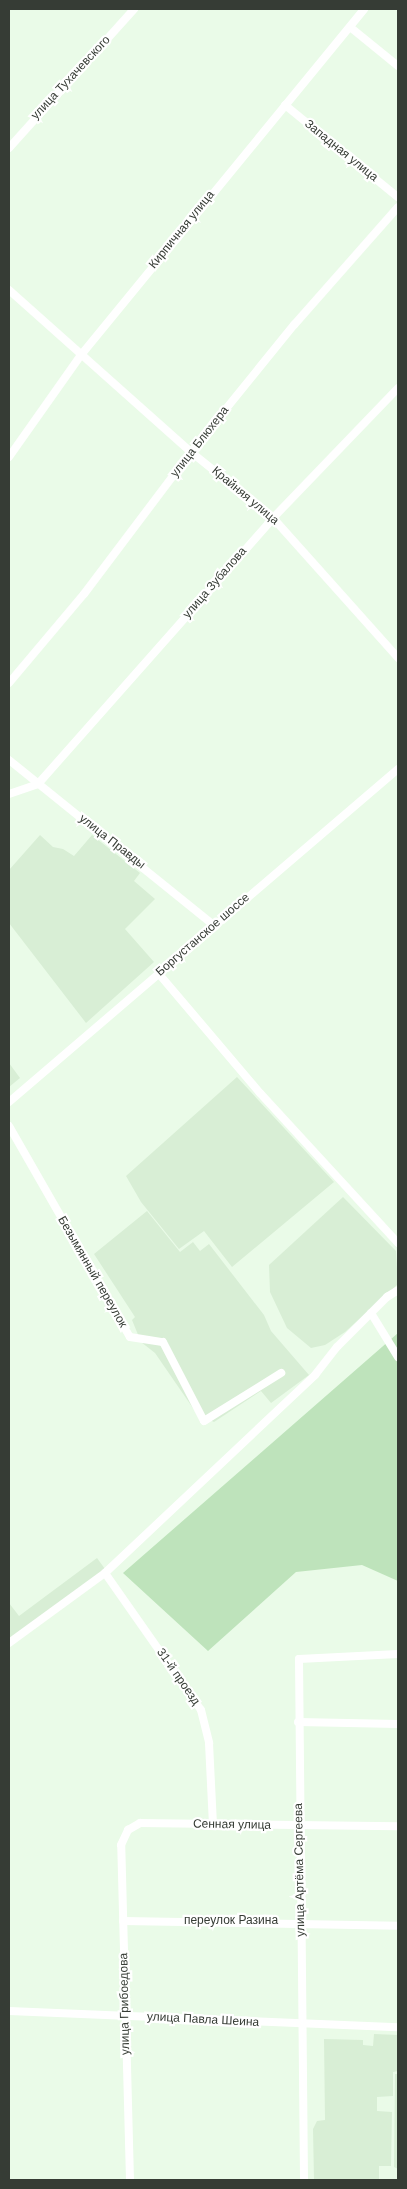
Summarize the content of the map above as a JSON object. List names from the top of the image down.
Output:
{
  "streets": {
    "street": [
      "улица Тухачевского",
      "Западная улица",
      "Кирпичная улица",
      "улица Блюхера",
      "Крайняя улица",
      "улица Зубалова",
      "улица Правды",
      "Боргустанское шоссе",
      "Безымянный переулок",
      "31-й проезд",
      "Сенная улица",
      "улица Артёма Сергеева",
      "переулок Разина",
      "улица Грибоедова",
      "улица Павла Шеина"
    ]
  },
  "crossings": [
    ["Западная улица", "Кирпичная улица"],
    ["Кирпичная улица", "Крайняя улица"],
    ["улица Блюхера", "Крайняя улица"],
    ["Крайняя улица", "улица Зубалова"],
    ["улица Зубалова", "улица Правды"],
    ["улица Правды", "Боргустанское шоссе"],
    ["31-й проезд", "Сенная улица"],
    ["Сенная улица", "улица Артёма Сергеева"],
    ["Сенная улица", "улица Грибоедова"],
    ["улица Артёма Сергеева", "переулок Разина"],
    ["улица Артёма Сергеева", "улица Павла Шеина"],
    ["переулок Разина", "улица Грибоедова"],
    ["улица Грибоедова", "улица Павла Шеина"]
  ]
}
